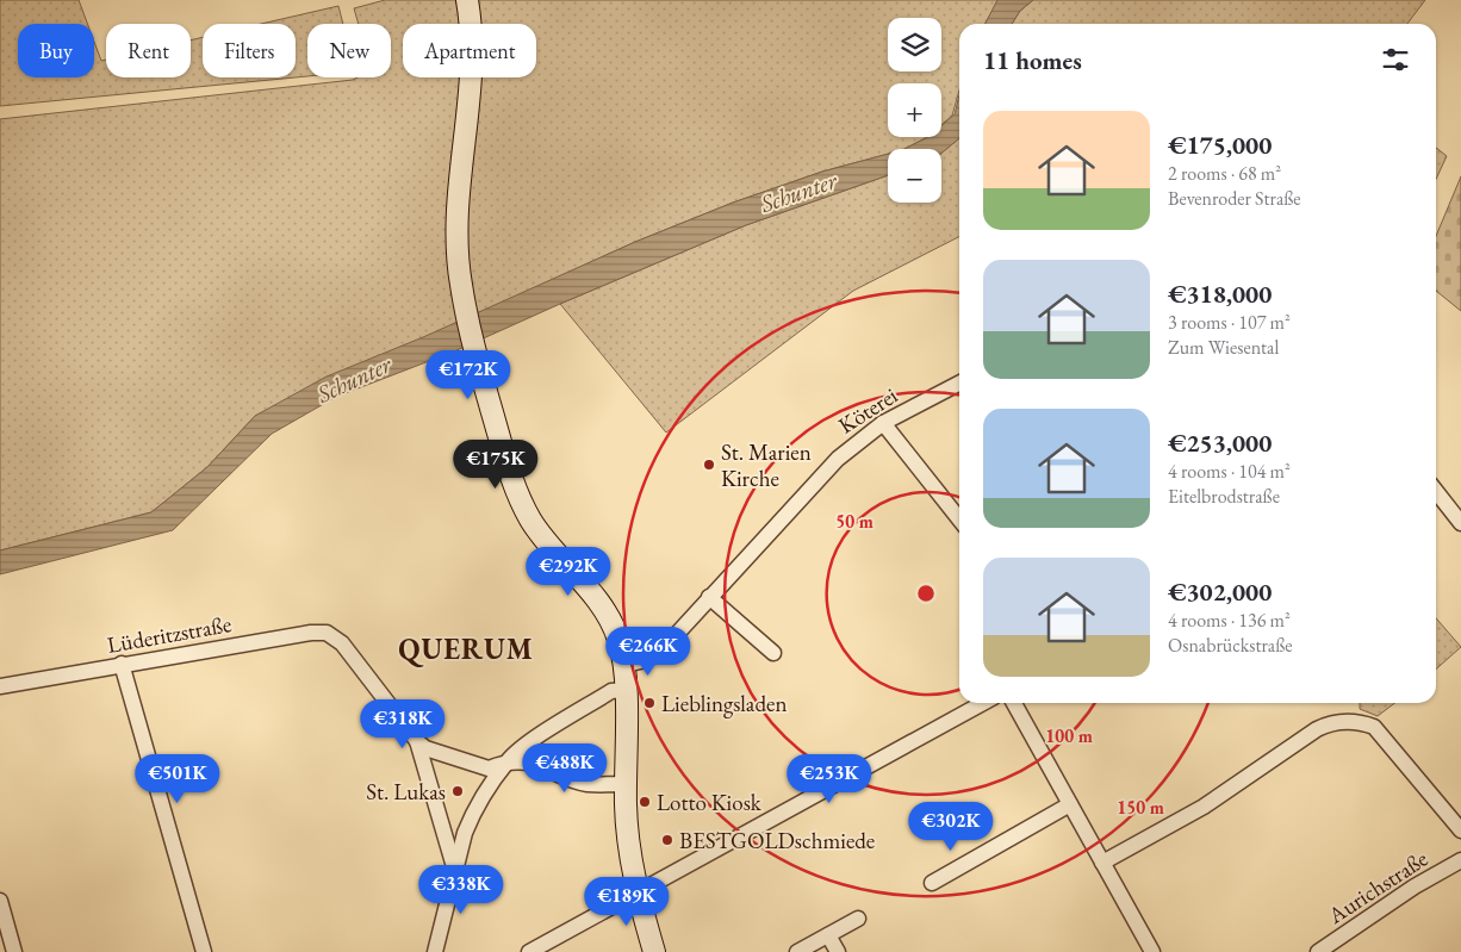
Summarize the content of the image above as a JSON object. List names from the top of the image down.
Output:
{
  "streets": {
    "street": ["Köterei", "Lüderitzstraße", "Aurichstraße"]
  },
  "districts": ["QUERUM"],
  "water": ["Schunter"],
  "places": [
    "St. Marien Kirche",
    "Lieblingsladen",
    "St. Lukas",
    "Lotto Kiosk",
    "BESTGOLDschmiede"
  ],
  "page": {
    "map_buttons": ["+", "−"],
    "chip": [
      "Buy",
      "Rent",
      "Filters",
      "New",
      "Apartment"
    ],
    "heading": "11 homes",
    "list": [
      {
        "name": "€175,000",
        "note": "2 rooms · 68 m² · Bevenroder Straße"
      },
      {
        "name": "€318,000",
        "note": "3 rooms · 107 m² · Zum Wiesental"
      },
      {
        "name": "€253,000",
        "note": "4 rooms · 104 m² · Eitelbrodstraße"
      },
      {
        "name": "€302,000",
        "note": "4 rooms · 136 m² · Osnabrückstraße"
      }
    ],
    "price": [
      "€172K",
      "€175K",
      "€292K",
      "€266K",
      "€318K",
      "€488K",
      "€501K",
      "€253K",
      "€302K",
      "€338K",
      "€189K"
    ]
  },
  "rings": ["50 m", "100 m", "150 m"]
}
